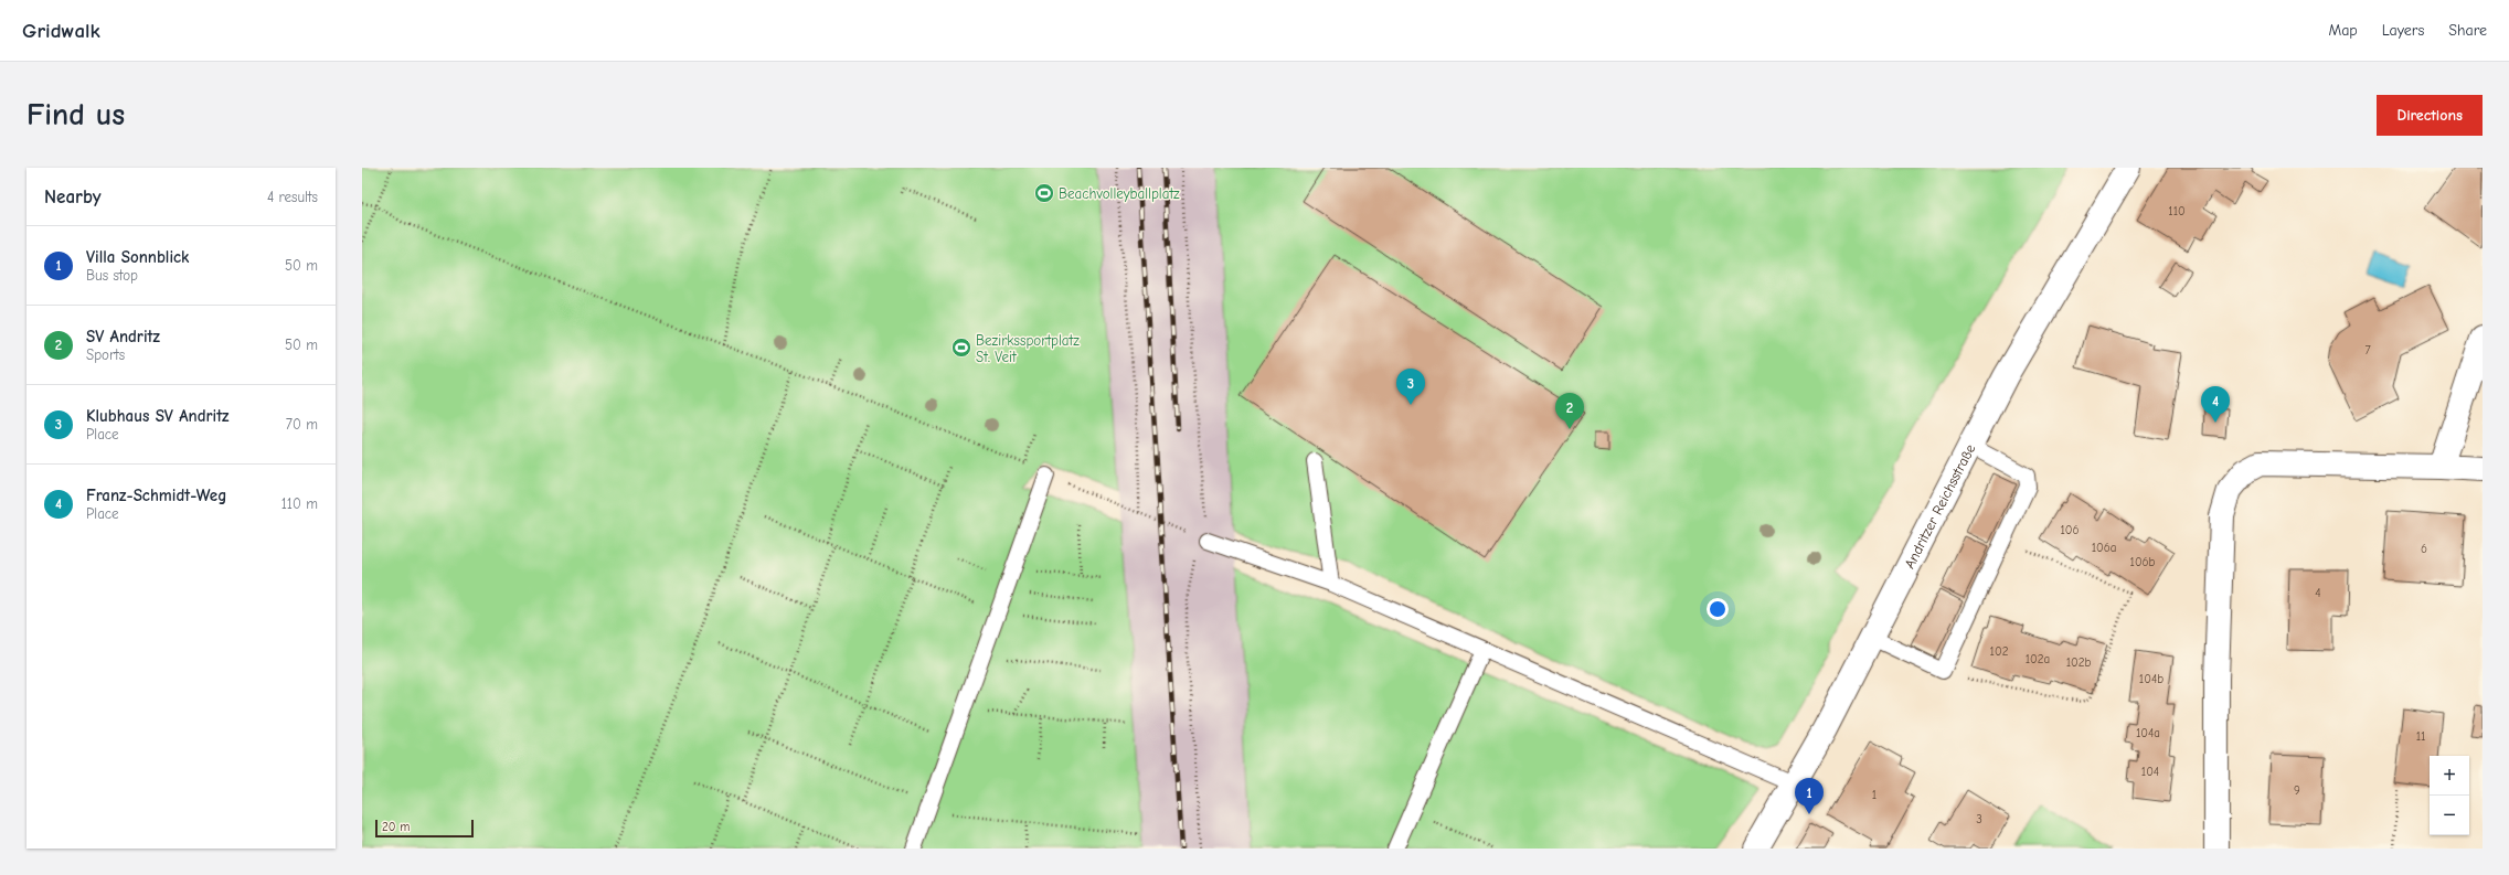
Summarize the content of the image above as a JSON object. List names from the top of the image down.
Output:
{
  "streets": {
    "street": ["Andritzer Reichsstraße"]
  },
  "places": {
    "sports": ["Beachvolleyballplatz", "Bezirkssportplatz St. Veit"]
  },
  "house_numbers": [
    "110",
    "7",
    "106",
    "106a",
    "6",
    "106b",
    "4",
    "102",
    "102a",
    "102b",
    "104b",
    "104a",
    "11",
    "104",
    "9",
    "1",
    "3"
  ],
  "scale_bar": "20 m",
  "page": {
    "header": "Gridwalk",
    "nav": ["Map", "Layers", "Share"],
    "buttons": "Directions",
    "title": "Find us",
    "heading": ["Nearby", "4 results"],
    "list": [
      {
        "mark": "1",
        "name": "Villa Sonnblick",
        "note": "Bus stop",
        "value": "50 m"
      },
      {
        "mark": "2",
        "name": "SV Andritz",
        "note": "Sports",
        "value": "50 m"
      },
      {
        "mark": "3",
        "name": "Klubhaus SV Andritz",
        "note": "Place",
        "value": "70 m"
      },
      {
        "mark": "4",
        "name": "Franz-Schmidt-Weg",
        "note": "Place",
        "value": "110 m"
      }
    ],
    "pins": [
      "3",
      "4",
      "2",
      "1"
    ],
    "map_buttons": ["+", "−"],
    "scale": "20 m"
  }
}
